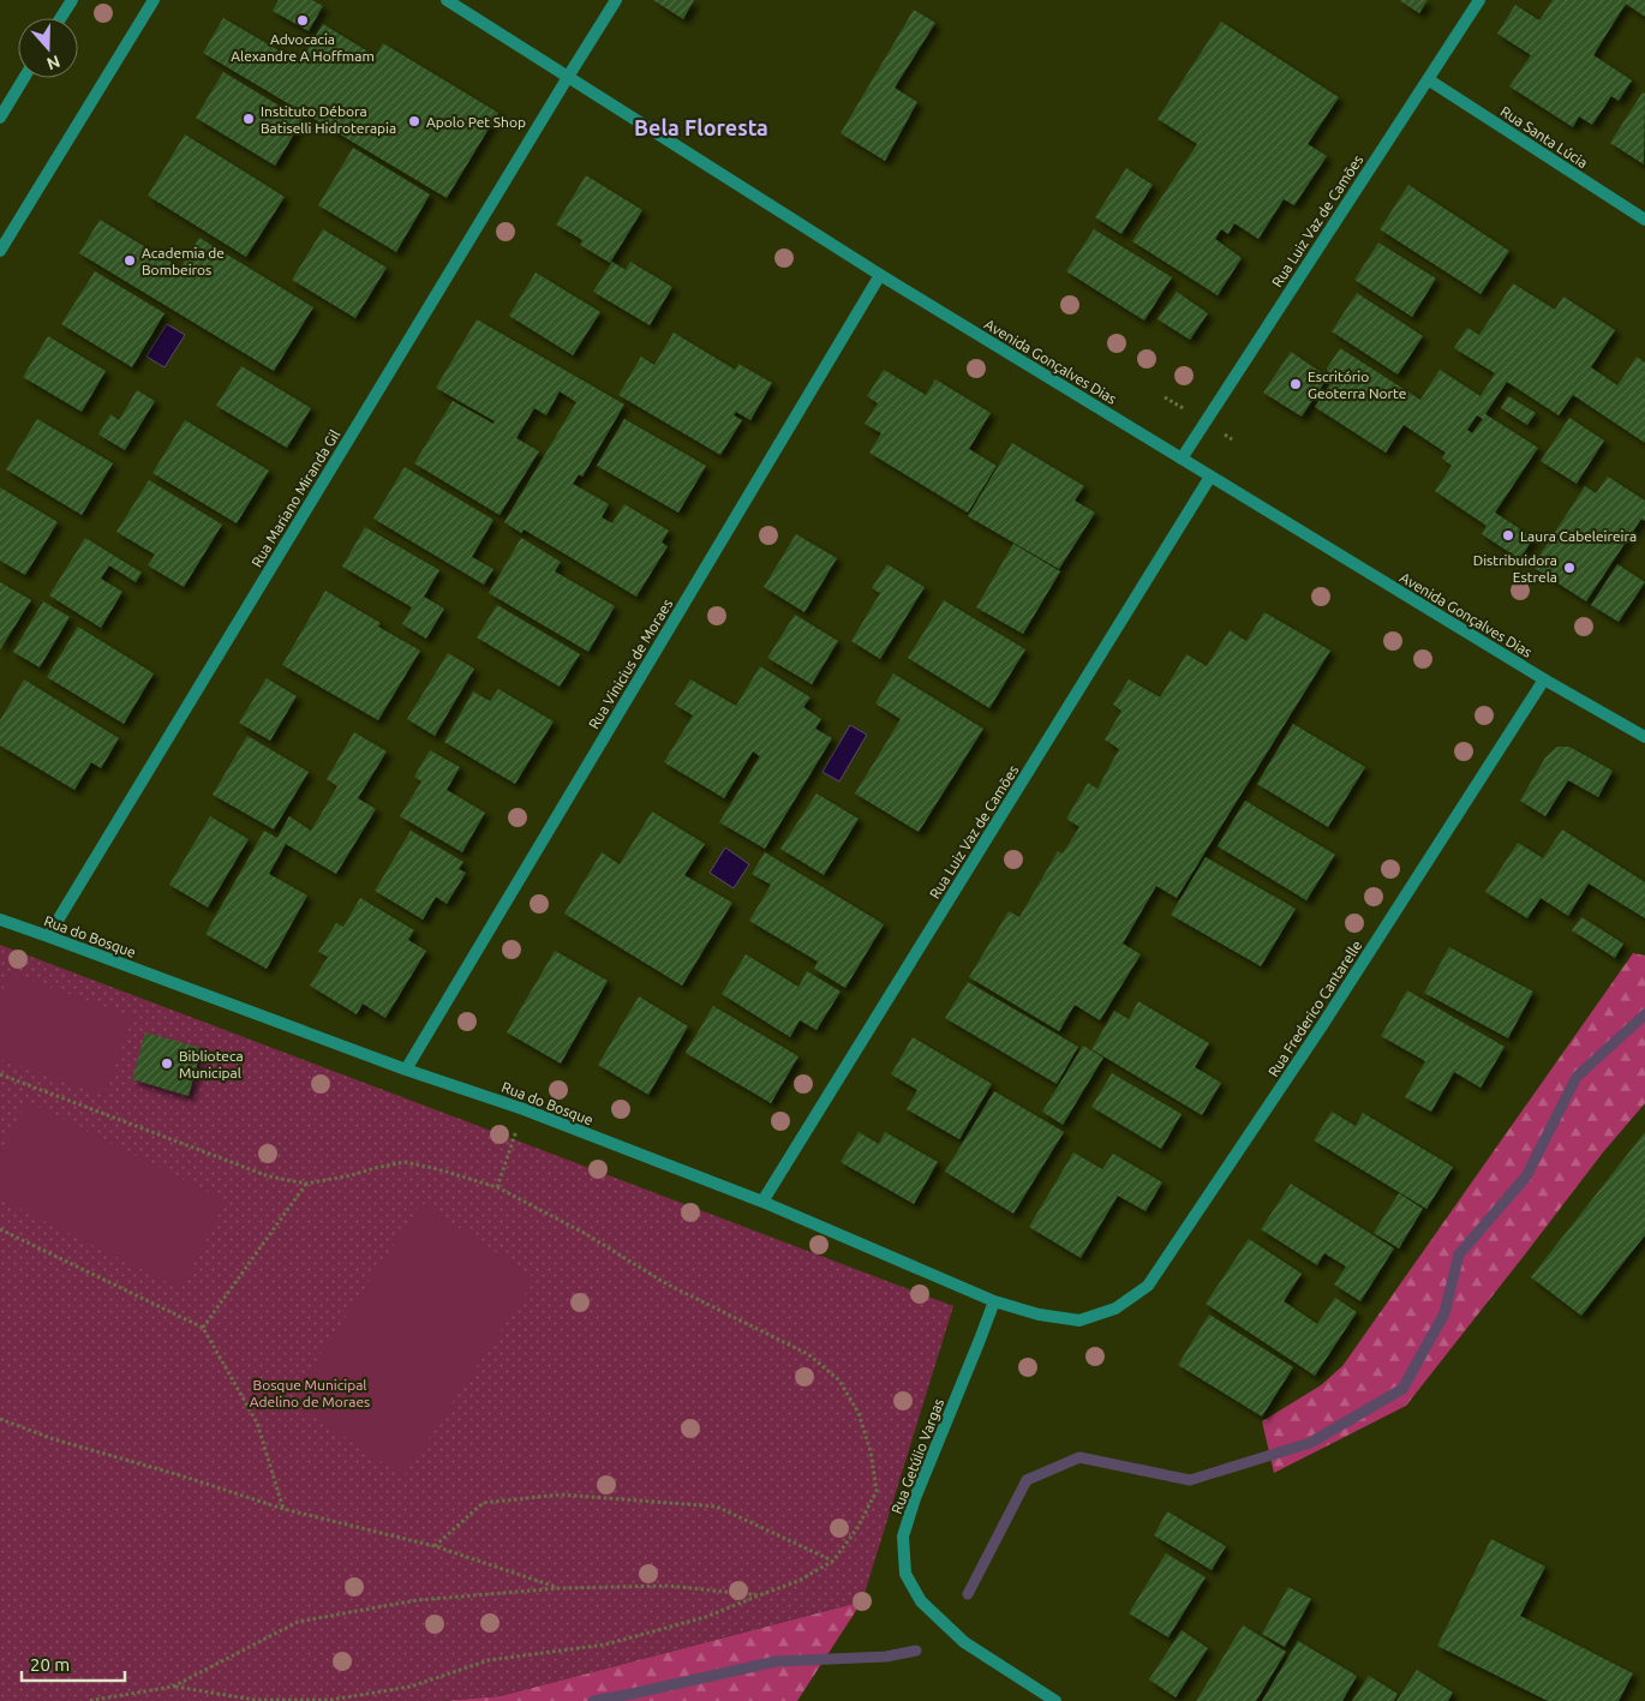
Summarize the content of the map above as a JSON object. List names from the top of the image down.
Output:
{
  "streets": {
    "street": [
      "Rua Santa Lúcia",
      "Rua Luiz Vaz de Camões",
      "Avenida Gonçalves Dias",
      "Rua Mariano Miranda Gil",
      "Rua Vinicius de Moraes",
      "Rua do Bosque",
      "Rua Frederico Cantarelle",
      "Rua Getúlio Vargas"
    ]
  },
  "crossings": [
    ["Rua Santa Lúcia", "Rua Luiz Vaz de Camões"],
    ["Rua Luiz Vaz de Camões", "Avenida Gonçalves Dias"],
    ["Rua Luiz Vaz de Camões", "Rua do Bosque"],
    ["Avenida Gonçalves Dias", "Rua Mariano Miranda Gil"],
    ["Avenida Gonçalves Dias", "Rua Vinicius de Moraes"],
    ["Avenida Gonçalves Dias", "Rua Frederico Cantarelle"],
    ["Rua Mariano Miranda Gil", "Rua do Bosque"],
    ["Rua Vinicius de Moraes", "Rua do Bosque"],
    ["Rua do Bosque", "Rua Frederico Cantarelle"],
    ["Rua do Bosque", "Rua Getúlio Vargas"]
  ],
  "districts": ["Bela Floresta"],
  "parks": ["Bosque Municipal Adelino de Moraes"],
  "places": [
    "Advocacia Alexandre A Hoffmam",
    "Instituto Débora Batiselli Hidroterapia",
    "Apolo Pet Shop",
    "Academia de Bombeiros",
    "Escritório Geoterra Norte",
    "Laura Cabeleireira",
    "Distribuidora Estrela",
    "Biblioteca Municipal"
  ],
  "scale_bar": "20 m",
  "north": "bottom"
}
